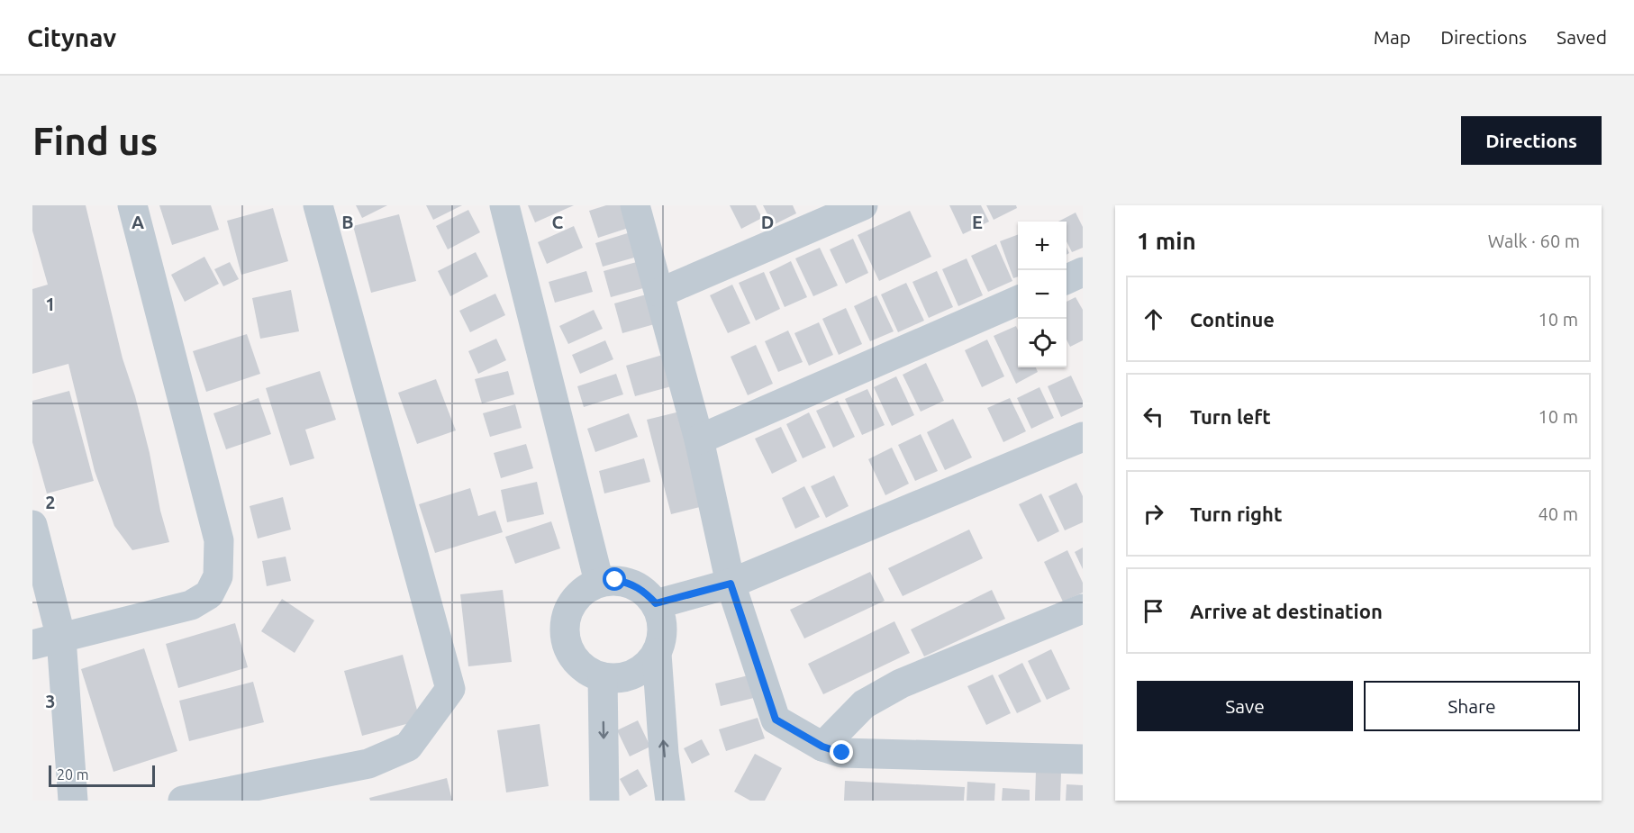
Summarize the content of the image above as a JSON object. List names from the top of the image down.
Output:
{
  "scale_bar": "20 m",
  "page": {
    "header": "Citynav",
    "nav": ["Map", "Directions", "Saved"],
    "buttons": [
      "Directions",
      ["Save", "Share"]
    ],
    "title": "Find us",
    "heading": ["1 min", "Walk · 60 m"],
    "map_buttons": ["+", "−"],
    "list": [
      ["Continue", "10 m"],
      ["Turn left", "10 m"],
      ["Turn right", "40 m"],
      "Arrive at destination"
    ],
    "scale": "20 m"
  },
  "grid": {
    "columns": [
      "A",
      "B",
      "C",
      "D",
      "E"
    ],
    "rows": ["1", "2", "3"]
  }
}
